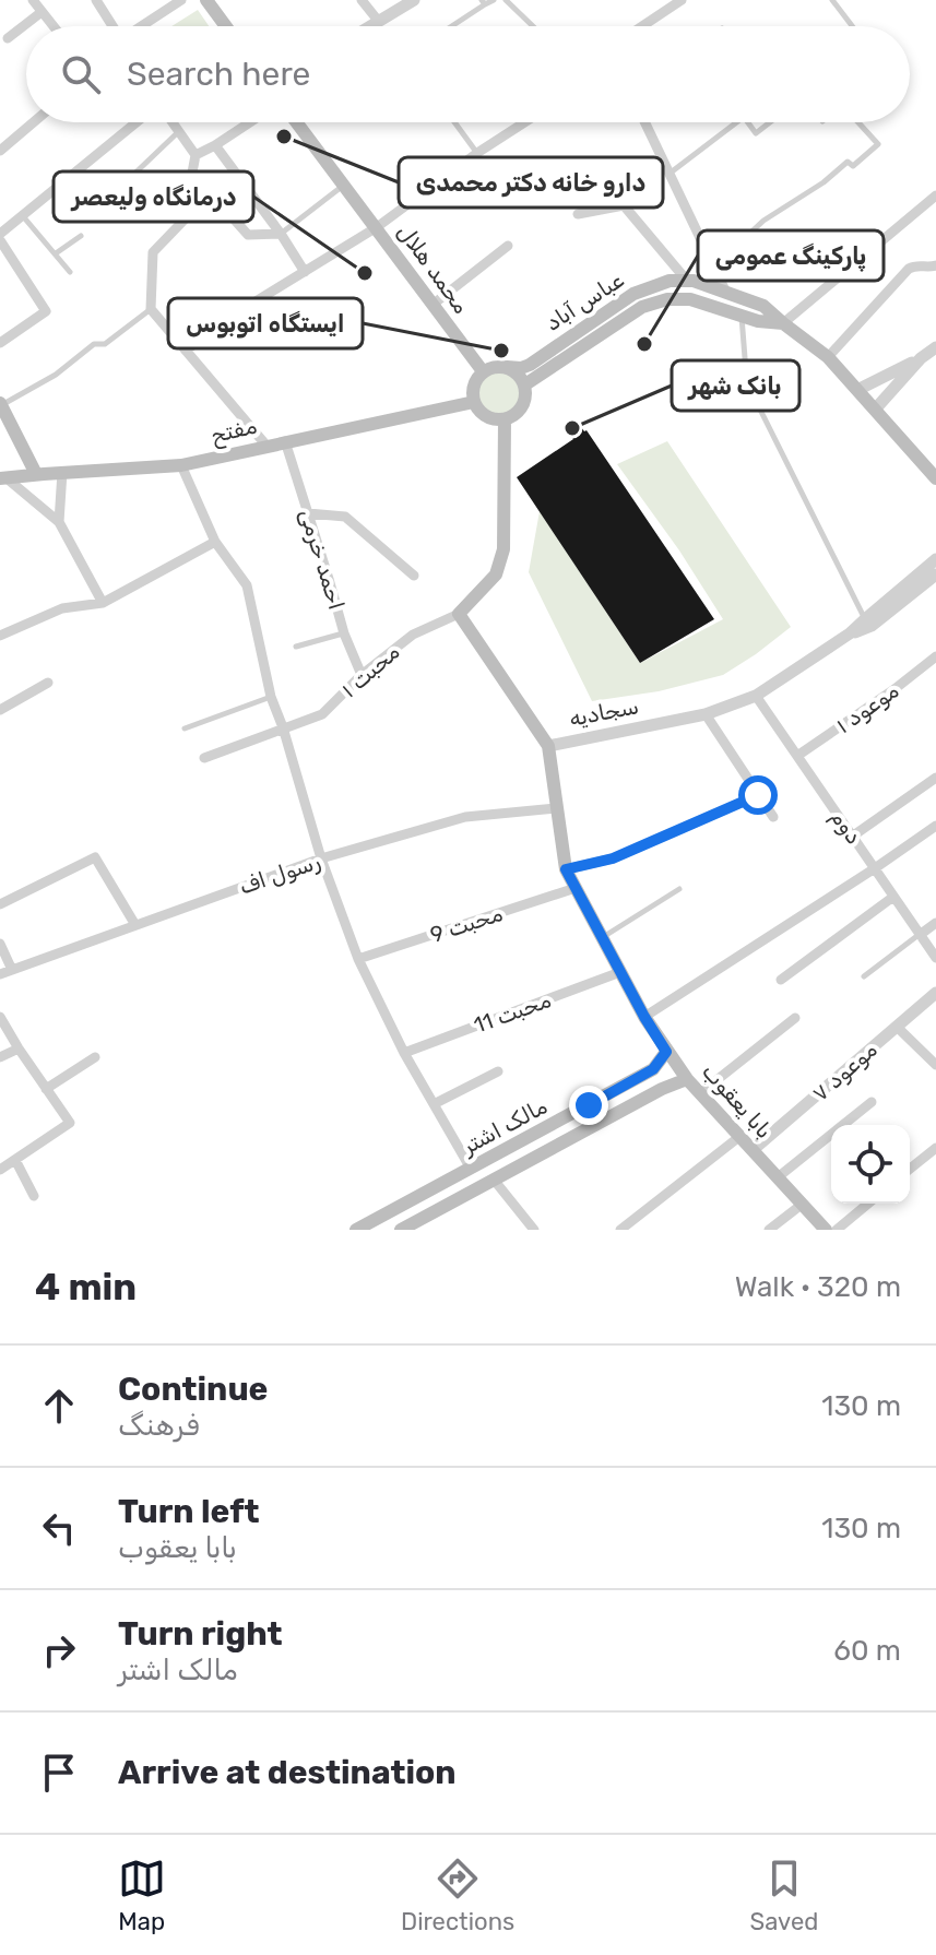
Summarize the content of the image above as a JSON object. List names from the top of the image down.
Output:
{
  "streets": {
    "main road": [
      "محمد هلال",
      "عباس آباد",
      "مفتح",
      "سجادیه",
      "بابا یعقوب",
      "مالک اشتر"
    ],
    "street": [
      "احمد خرمی",
      "محبت ۱",
      "موعود ۱",
      "دوم",
      "رسول اف",
      "محبت 9",
      "محبت 11",
      "موعود ۷"
    ]
  },
  "crossings": [
    ["محمد هلال", "عباس آباد"],
    ["محمد هلال", "مفتح"],
    ["عباس آباد", "مفتح"],
    ["مفتح", "احمد خرمی"],
    ["احمد خرمی", "محبت ۱"],
    ["محبت ۱", "سجادیه"],
    ["موعود ۱", "دوم"],
    ["سجادیه", "دوم"],
    ["سجادیه", "بابا یعقوب"],
    ["رسول اف", "بابا یعقوب"],
    ["محبت 9", "بابا یعقوب"],
    ["محبت 11", "بابا یعقوب"],
    ["موعود ۷", "بابا یعقوب"],
    ["بابا یعقوب", "مالک اشتر"]
  ],
  "places": [
    "دارو خانه دکتر محمدی",
    "درمانگاه ولیعصر",
    "پارکینگ عمومی",
    "ایستگاه اتوبوس",
    "بانک شهر"
  ],
  "page": {
    "search": "Search here",
    "heading": ["4 min", "Walk · 320 m"],
    "list": [
      ["Continue", "فرهنگ", "130 m"],
      ["Turn left", "بابا یعقوب", "130 m"],
      ["Turn right", "مالک اشتر", "60 m"],
      "Arrive at destination"
    ],
    "nav": ["Map", "Directions", "Saved"]
  }
}
